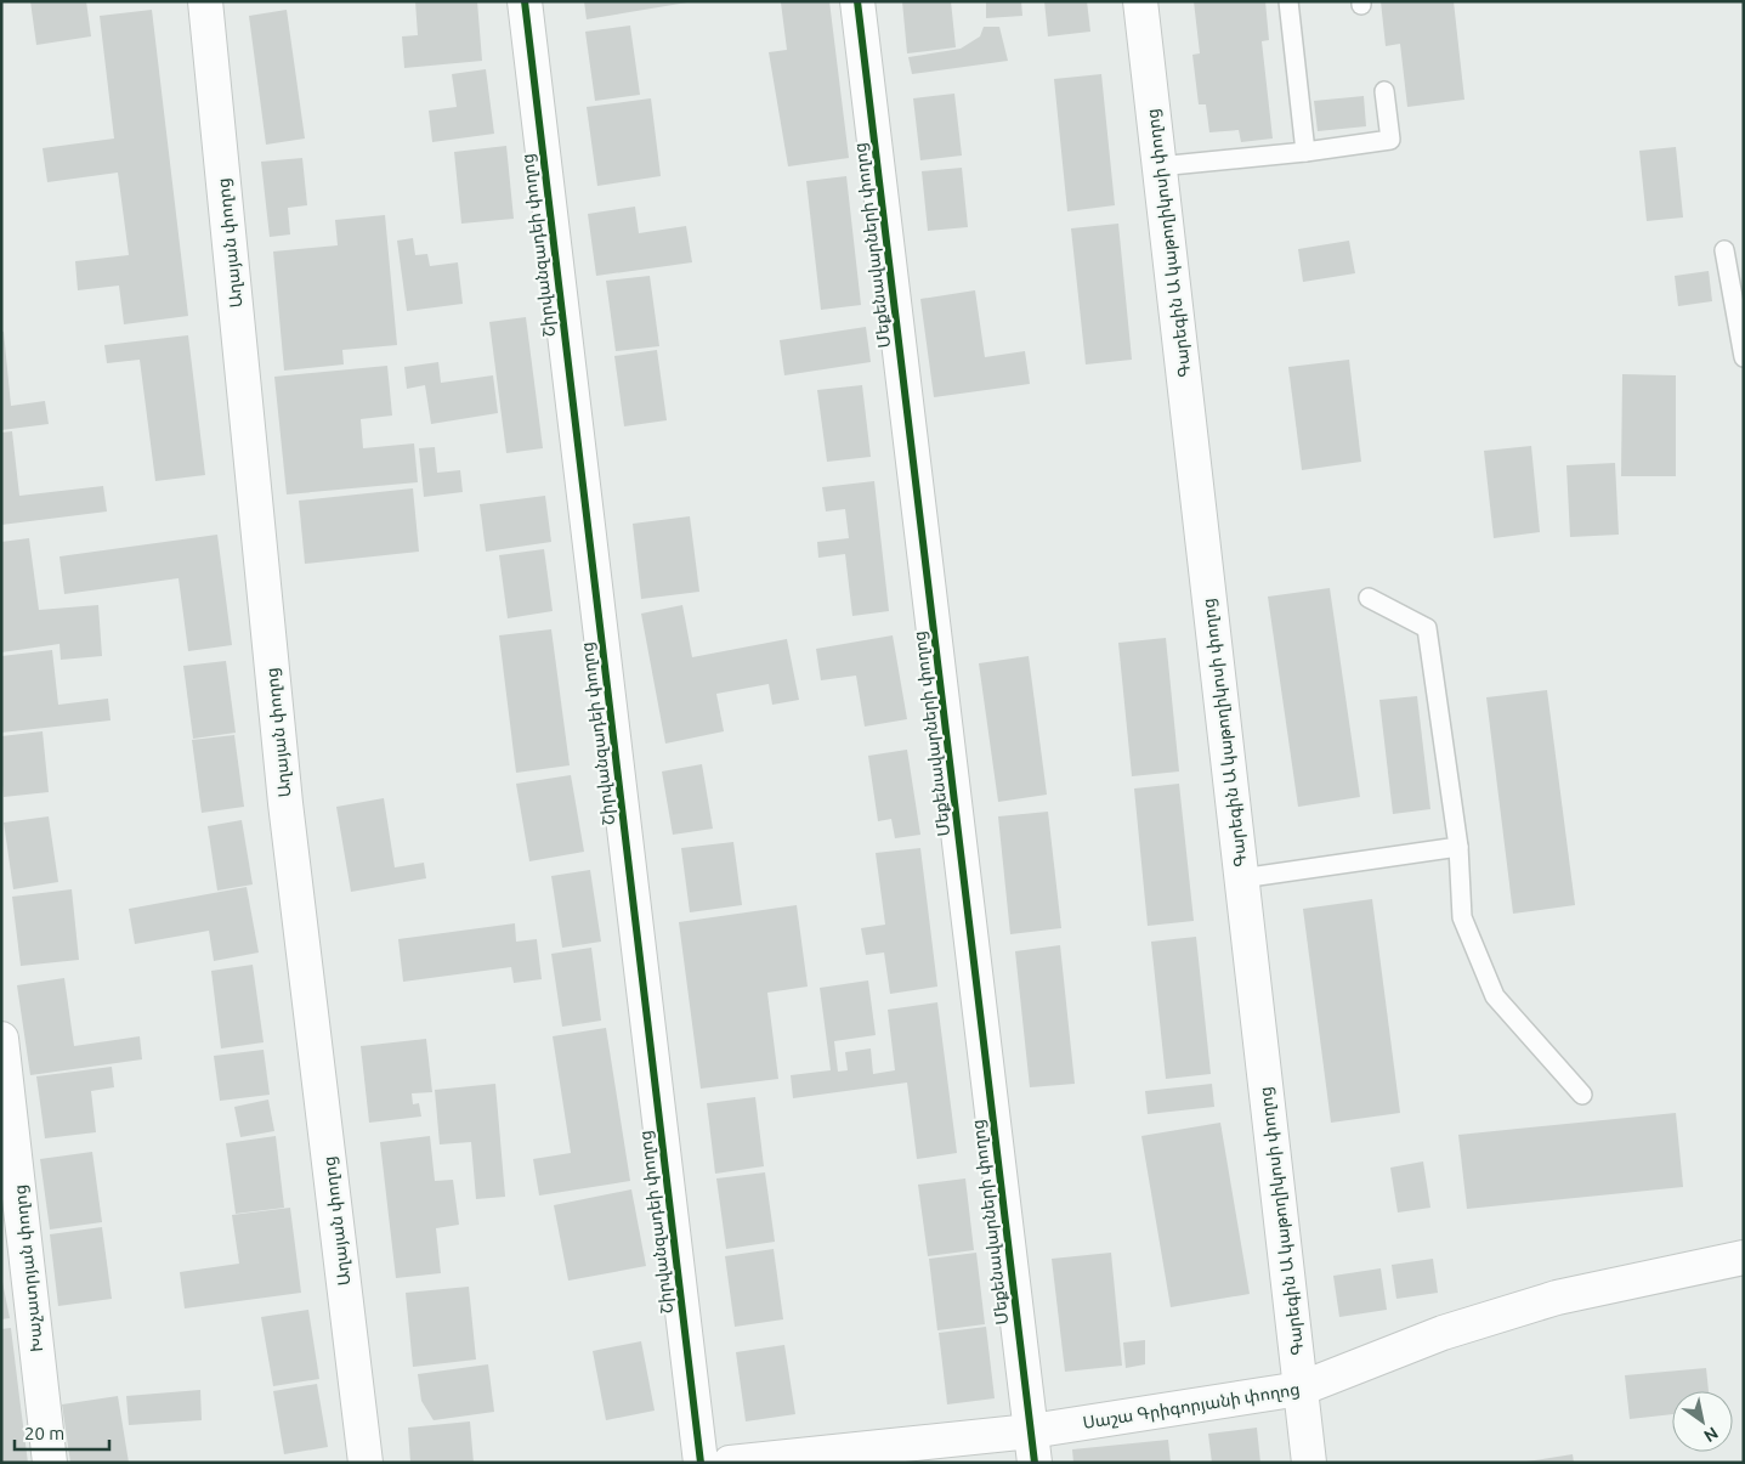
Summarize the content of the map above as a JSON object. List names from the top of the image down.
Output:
{
  "streets": {
    "street": [
      "Աղայան փողոց",
      "Գարեգին Ա կաթողիկոսի փողոց",
      "Շիրվանզադեի փողոց",
      "Մեքենավարների փողոց",
      "Խաչատրյան փողոց",
      "Սաշա Գրիգորյանի փողոց"
    ]
  },
  "crossings": [
    ["Գարեգին Ա կաթողիկոսի փողոց", "Սաշա Գրիգորյանի փողոց"],
    ["Մեքենավարների փողոց", "Սաշա Գրիգորյանի փողոց"]
  ],
  "scale_bar": "20 m",
  "north": "bottom right"
}
